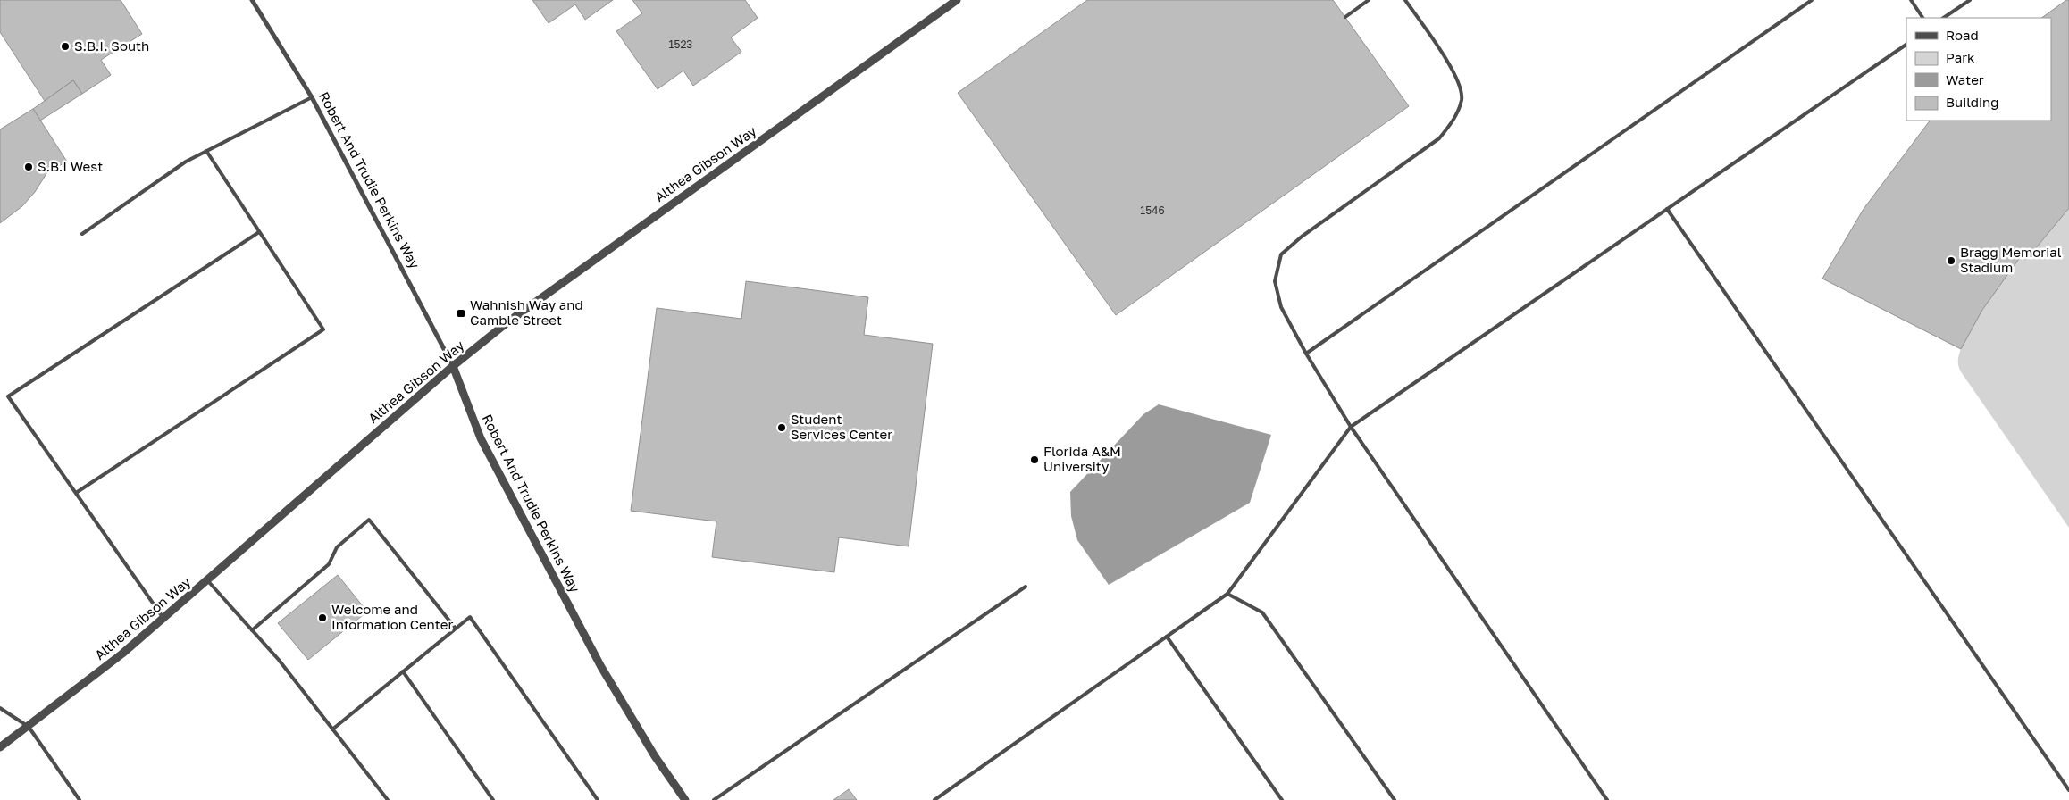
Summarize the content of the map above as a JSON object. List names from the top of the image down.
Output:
{
  "streets": {
    "street": ["Althea Gibson Way", "Robert And Trudie Perkins Way"]
  },
  "crossings": [
    ["Althea Gibson Way", "Robert And Trudie Perkins Way"]
  ],
  "places": {
    "other": [
      "S.B.I. South",
      "S.B.I West",
      "Bragg Memorial Stadium",
      "Student Services Center",
      "Florida A&M University",
      "Welcome and Information Center"
    ],
    "transit": ["Wahnish Way and Gamble Street"]
  },
  "house_numbers": ["1523", "1546"],
  "legend": [
    "Road",
    "Park",
    "Water",
    "Building"
  ]
}
